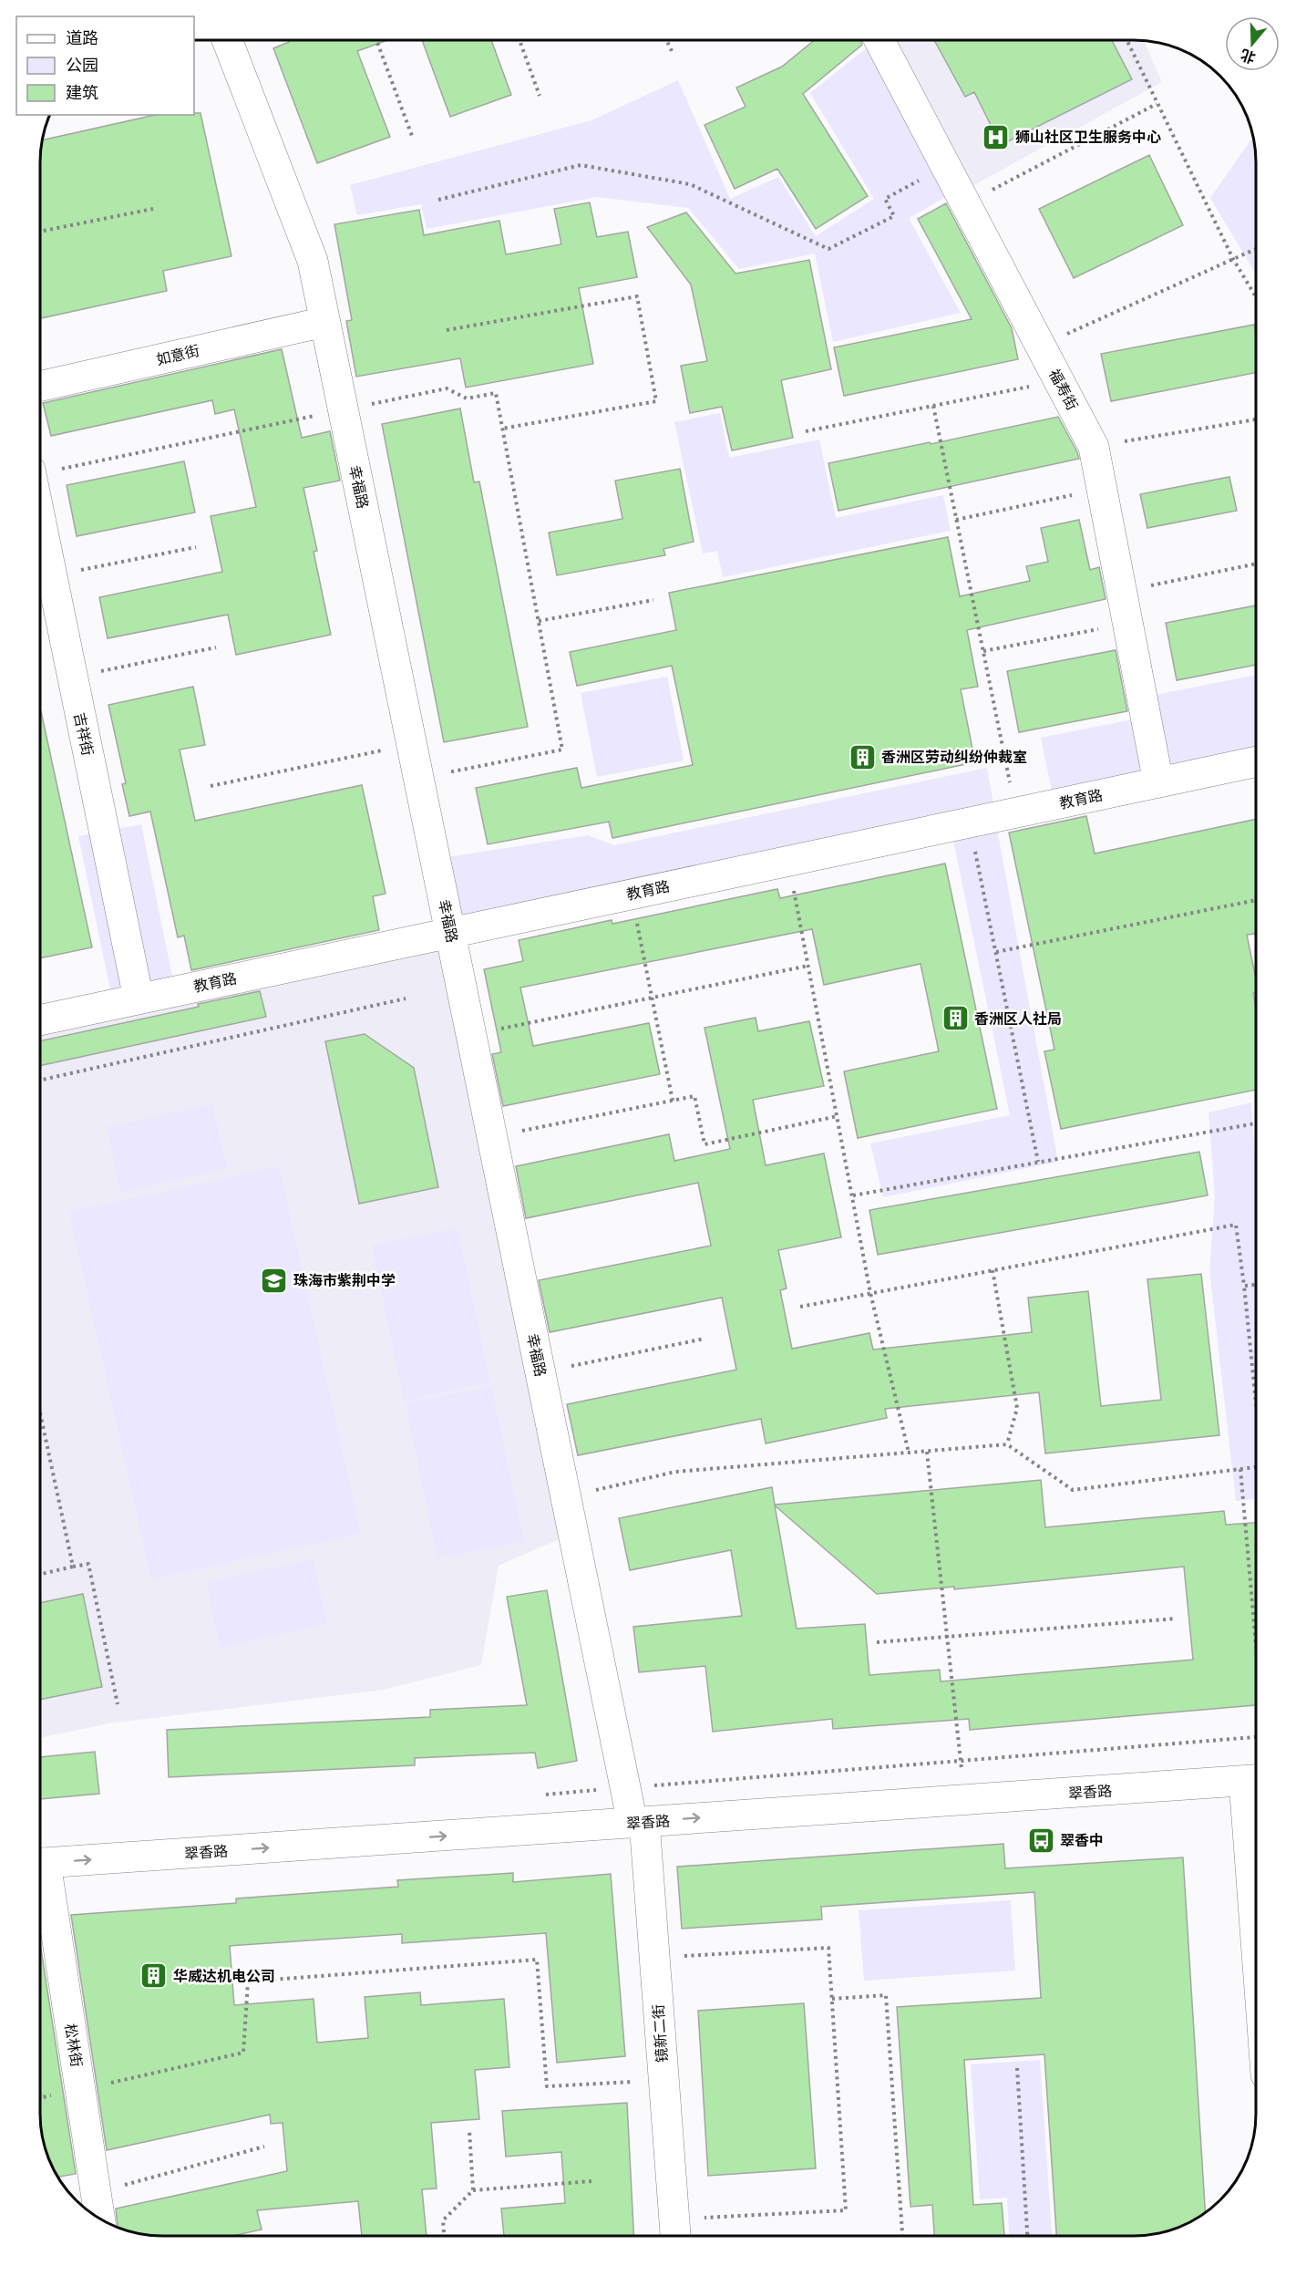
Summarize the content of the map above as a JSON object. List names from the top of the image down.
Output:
{
  "streets": {
    "street": [
      "如意街",
      "福寿街",
      "幸福路",
      "吉祥街",
      "教育路",
      "翠香路",
      "镜新二街",
      "松林街"
    ]
  },
  "crossings": [
    ["如意街", "幸福路"],
    ["福寿街", "教育路"],
    ["幸福路", "教育路"],
    ["幸福路", "翠香路"],
    ["幸福路", "镜新二街"],
    ["吉祥街", "教育路"],
    ["翠香路", "镜新二街"]
  ],
  "one_way": ["翠香路"],
  "places": {
    "hospital": ["狮山社区卫生服务中心"],
    "building": ["香洲区劳动纠纷仲裁室", "香洲区人社局", "华威达机电公司"],
    "school or university": ["珠海市紫荆中学"],
    "bus stop": ["翠香中"]
  },
  "legend": ["道路", "公园", "建筑"],
  "north": "bottom"
}
